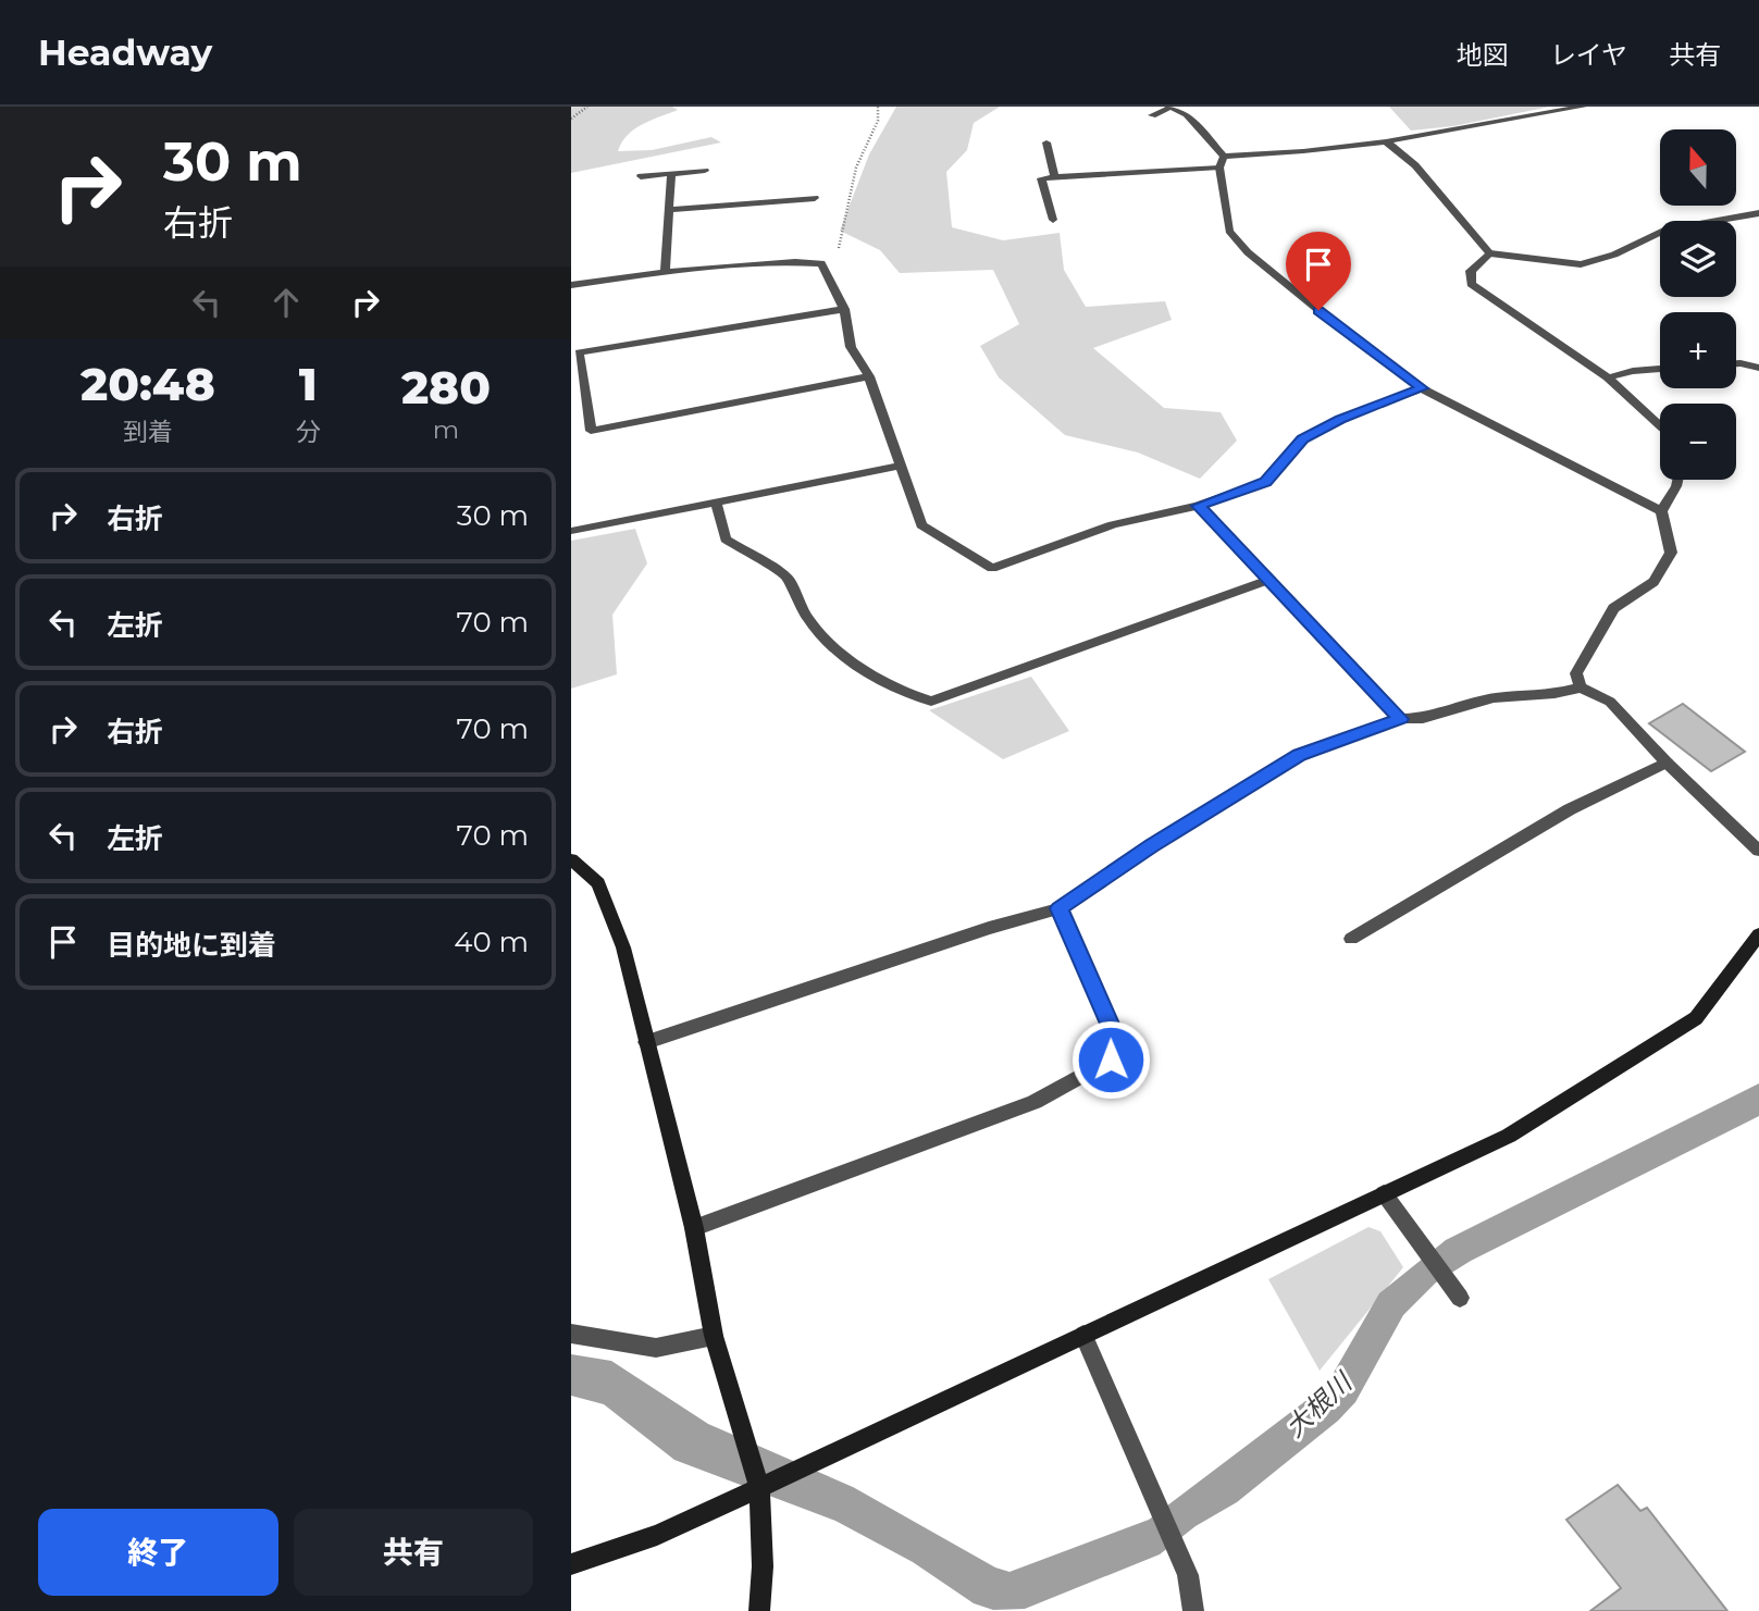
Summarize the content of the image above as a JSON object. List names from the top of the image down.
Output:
{
  "water": ["大根川"],
  "north": "top",
  "page": {
    "header": "Headway",
    "nav": ["地図", "レイヤ", "共有"],
    "turn": ["30 m", "右折"],
    "map_buttons": ["+", "−"],
    "eta": [
      "20:48",
      "到着",
      "1",
      "分",
      "280",
      "m"
    ],
    "list": [
      {
        "name": "右折",
        "value": "30 m"
      },
      {
        "name": "左折",
        "value": "70 m"
      },
      {
        "name": "右折",
        "value": "70 m"
      },
      {
        "name": "左折",
        "value": "70 m"
      },
      {
        "name": "目的地に到着",
        "value": "40 m"
      }
    ],
    "buttons": ["終了", "共有"]
  }
}
